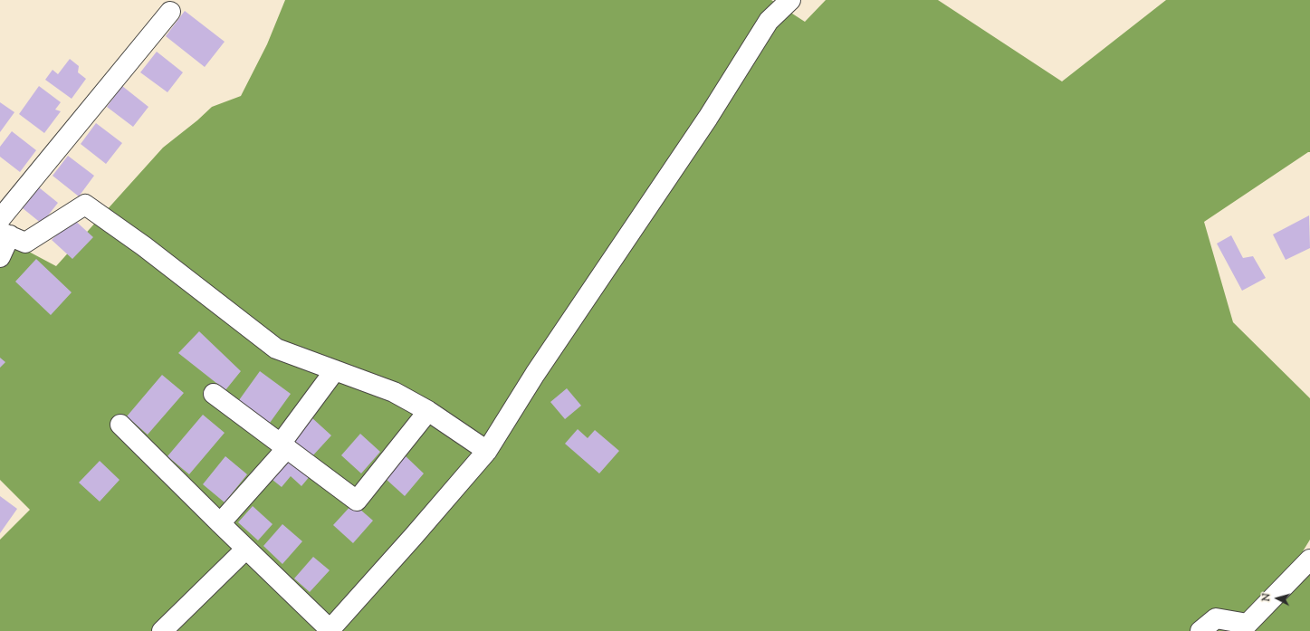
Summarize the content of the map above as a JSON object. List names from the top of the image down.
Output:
{
  "north": "left"
}
